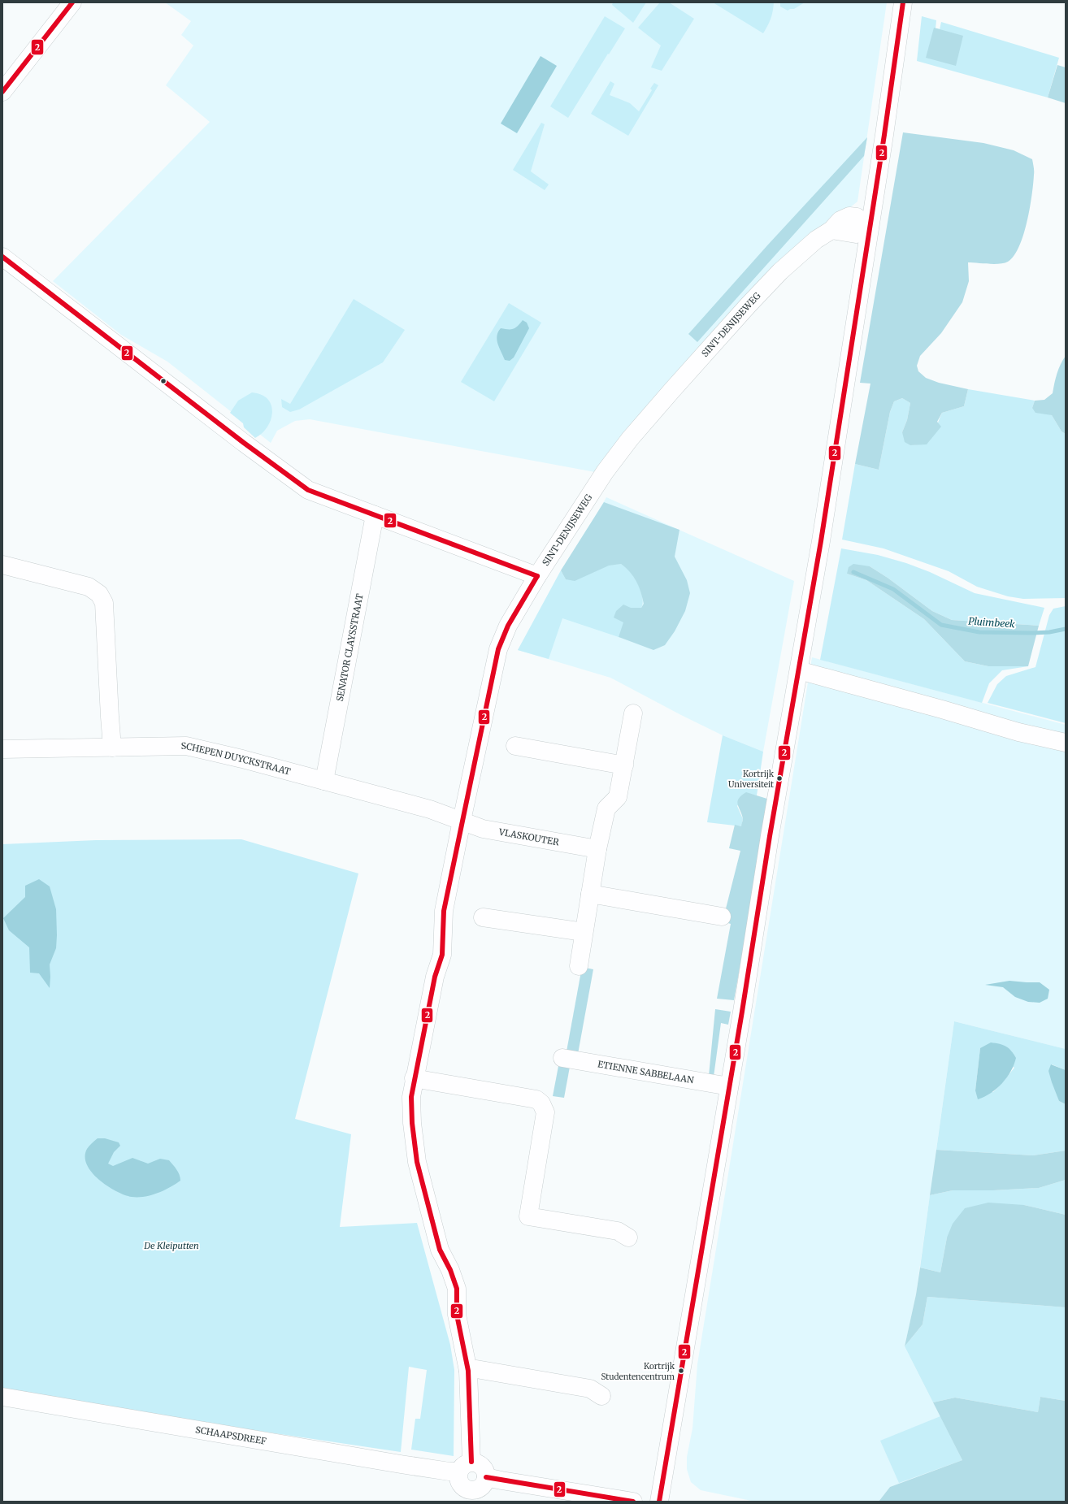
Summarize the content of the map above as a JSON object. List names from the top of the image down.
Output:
{
  "streets": {
    "street": [
      "SINT-DENIJSEWEG",
      "SENATOR CLAYSSTRAAT",
      "SCHEPEN DUYCKSTRAAT",
      "VLASKOUTER",
      "ETIENNE SABBELAAN",
      "SCHAAPSDREEF"
    ]
  },
  "crossings": [
    ["SINT-DENIJSEWEG", "SCHEPEN DUYCKSTRAAT"],
    ["SINT-DENIJSEWEG", "VLASKOUTER"],
    ["SINT-DENIJSEWEG", "SCHAAPSDREEF"],
    ["SENATOR CLAYSSTRAAT", "SCHEPEN DUYCKSTRAAT"],
    ["SCHEPEN DUYCKSTRAAT", "VLASKOUTER"]
  ],
  "water": ["Pluimbeek"],
  "parks": ["De Kleiputten"],
  "places": ["Kortrijk Universiteit", "Kortrijk Studentencentrum"],
  "lines": ["transit line 2"]
}
